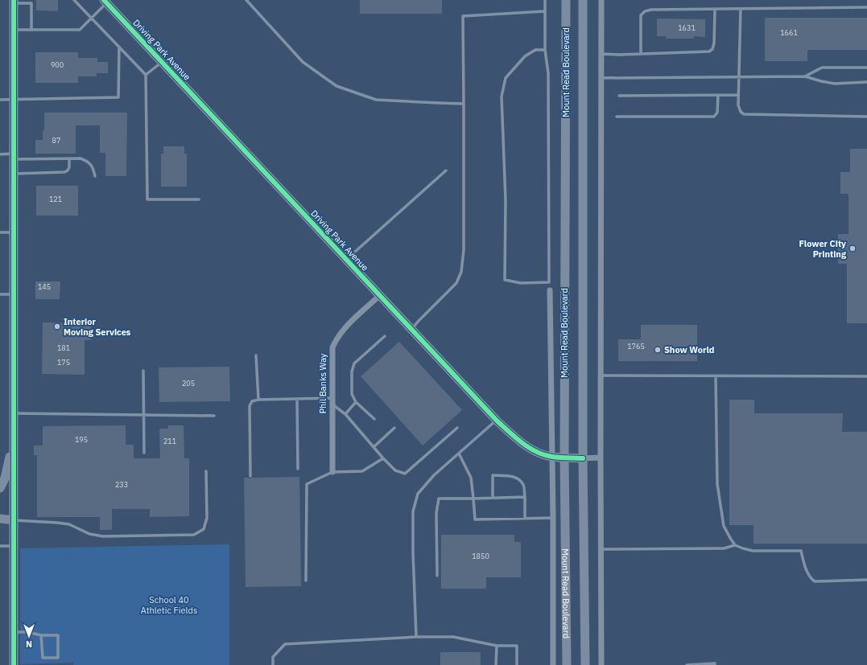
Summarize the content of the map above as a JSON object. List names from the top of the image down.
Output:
{
  "streets": {
    "street": ["Driving Park Avenue", "Mount Read Boulevard", "Phil Banks Way"]
  },
  "crossings": [
    ["Driving Park Avenue", "Mount Read Boulevard"],
    ["Driving Park Avenue", "Phil Banks Way"]
  ],
  "parks": ["School 40 Athletic Fields"],
  "places": ["Flower City Printing", "Interior Moving Services", "Show World"],
  "house_numbers": [
    "1631",
    "1661",
    "900",
    "87",
    "121",
    "145",
    "1765",
    "181",
    "175",
    "205",
    "195",
    "211",
    "233",
    "1850"
  ],
  "north": "bottom"
}
